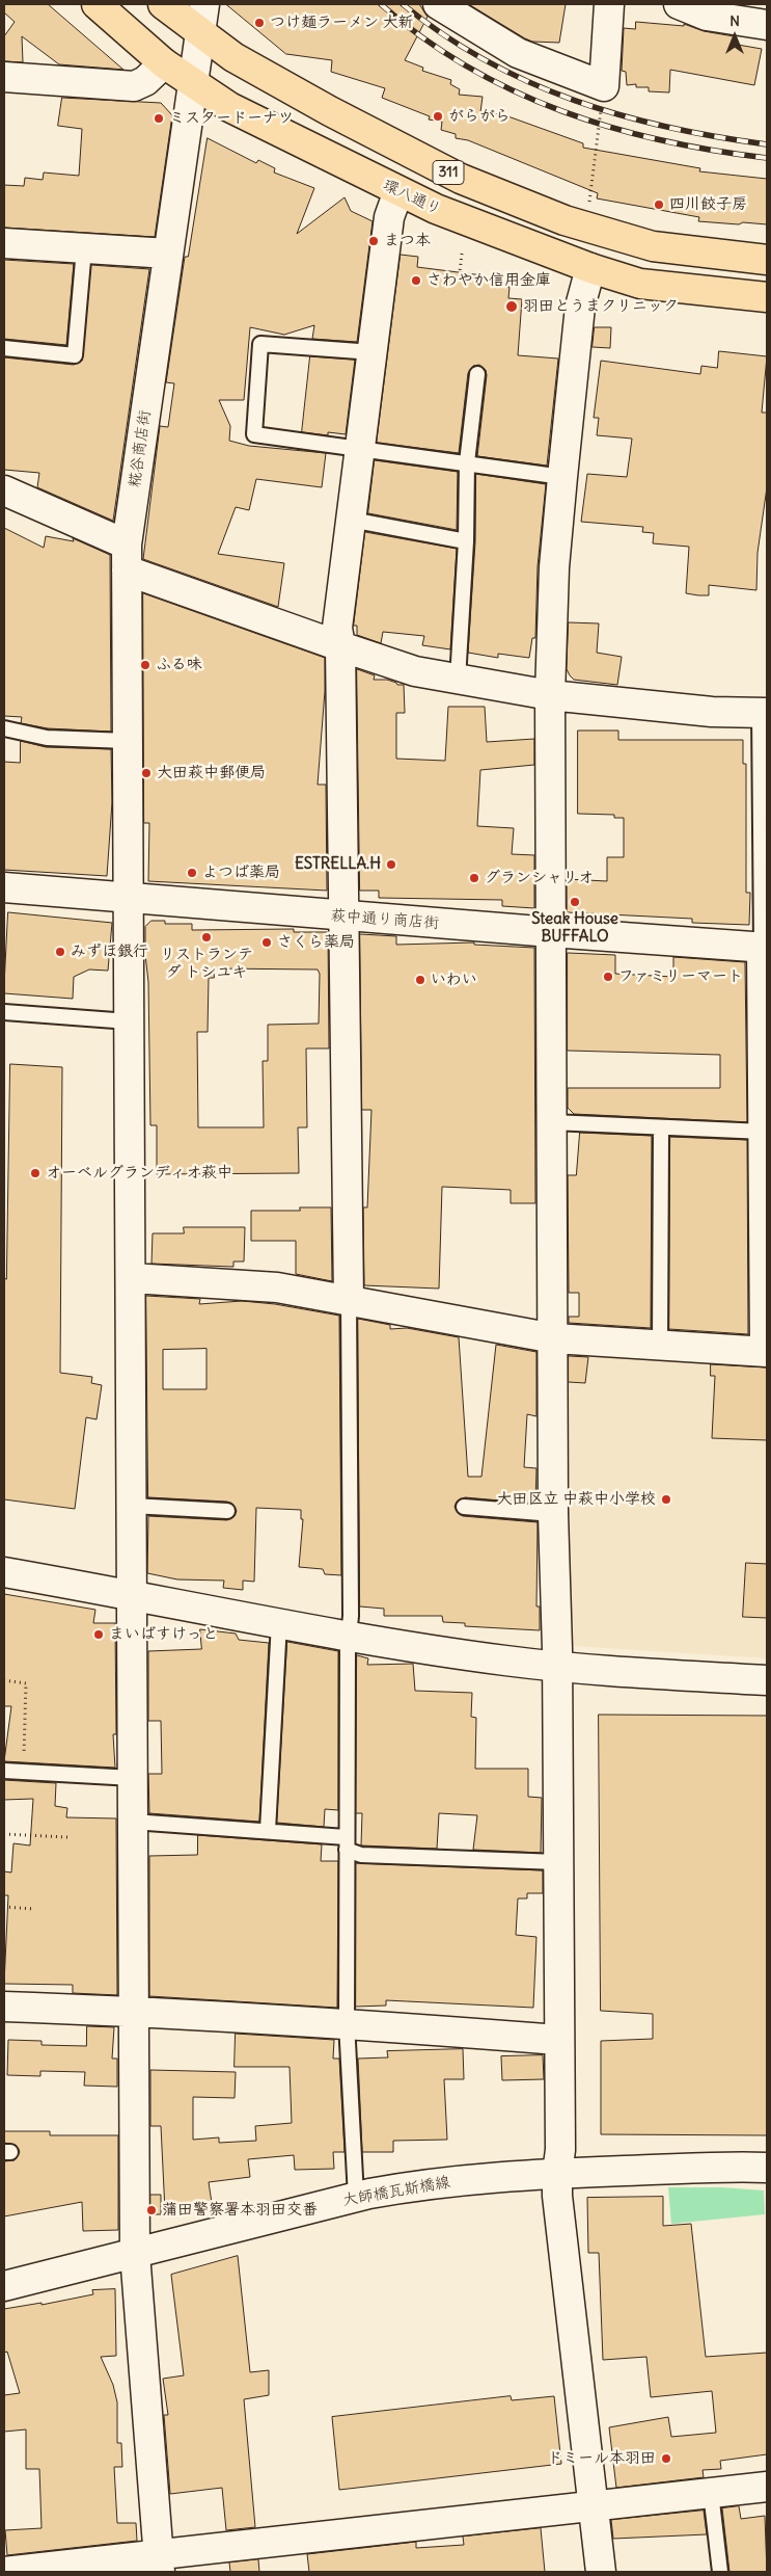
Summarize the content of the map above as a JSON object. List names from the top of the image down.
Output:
{
  "streets": {
    "main road": ["311", "環八通り"],
    "street": ["糀谷商店街", "萩中通り商店街", "大師橋瓦斯橋線"]
  },
  "crossings": [
    ["311", "糀谷商店街"],
    ["環八通り", "糀谷商店街"],
    ["糀谷商店街", "萩中通り商店街"],
    ["糀谷商店街", "大師橋瓦斯橋線"]
  ],
  "places": [
    "つけ麺ラーメン 大新",
    "がらがら",
    "ミスタードーナツ",
    "四川餃子房",
    "まつ本",
    "さわやか信用金庫",
    "羽田とうまクリニック",
    "ふる味",
    "大田萩中郵便局",
    "ESTRELLA.H",
    "よつば薬局",
    "グランシャリオ",
    "Steak House BUFFALO",
    "リストランテ ダ トシユキ",
    "さくら薬局",
    "みずほ銀行",
    "ファミリーマート",
    "いわい",
    "オーベルグランディオ萩中",
    "大田区立 中萩中小学校",
    "まいばすけっと",
    "蒲田警察署本羽田交番",
    "ドミール本羽田"
  ],
  "north": "top"
}
